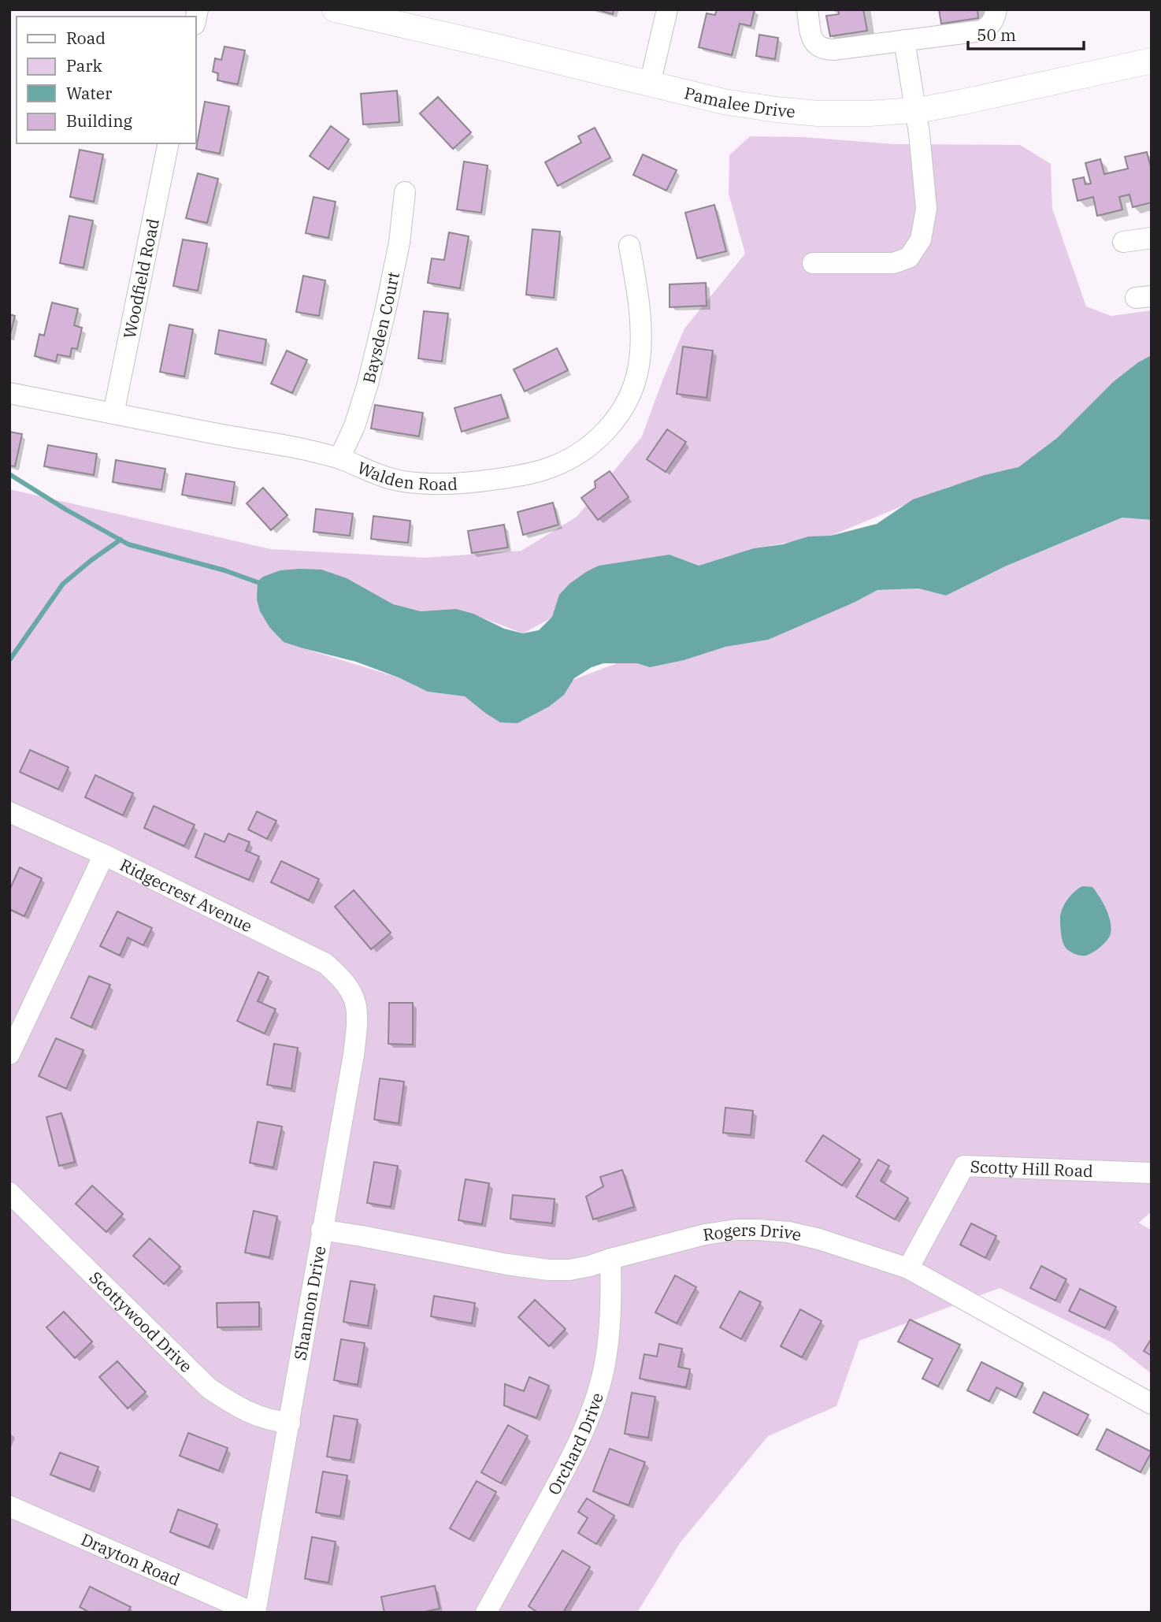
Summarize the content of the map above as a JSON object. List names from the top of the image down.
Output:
{
  "streets": {
    "main road": ["Pamalee Drive"],
    "street": [
      "Woodfield Road",
      "Baysden Court",
      "Walden Road",
      "Ridgecrest Avenue",
      "Scotty Hill Road",
      "Rogers Drive",
      "Shannon Drive",
      "Scottywood Drive",
      "Orchard Drive",
      "Drayton Road"
    ]
  },
  "crossings": [
    ["Woodfield Road", "Walden Road"],
    ["Baysden Court", "Walden Road"],
    ["Ridgecrest Avenue", "Shannon Drive"],
    ["Scotty Hill Road", "Rogers Drive"],
    ["Rogers Drive", "Shannon Drive"],
    ["Rogers Drive", "Orchard Drive"],
    ["Shannon Drive", "Scottywood Drive"],
    ["Shannon Drive", "Drayton Road"]
  ],
  "legend": [
    "Road",
    "Park",
    "Water",
    "Building"
  ],
  "scale_bar": "50 m"
}
